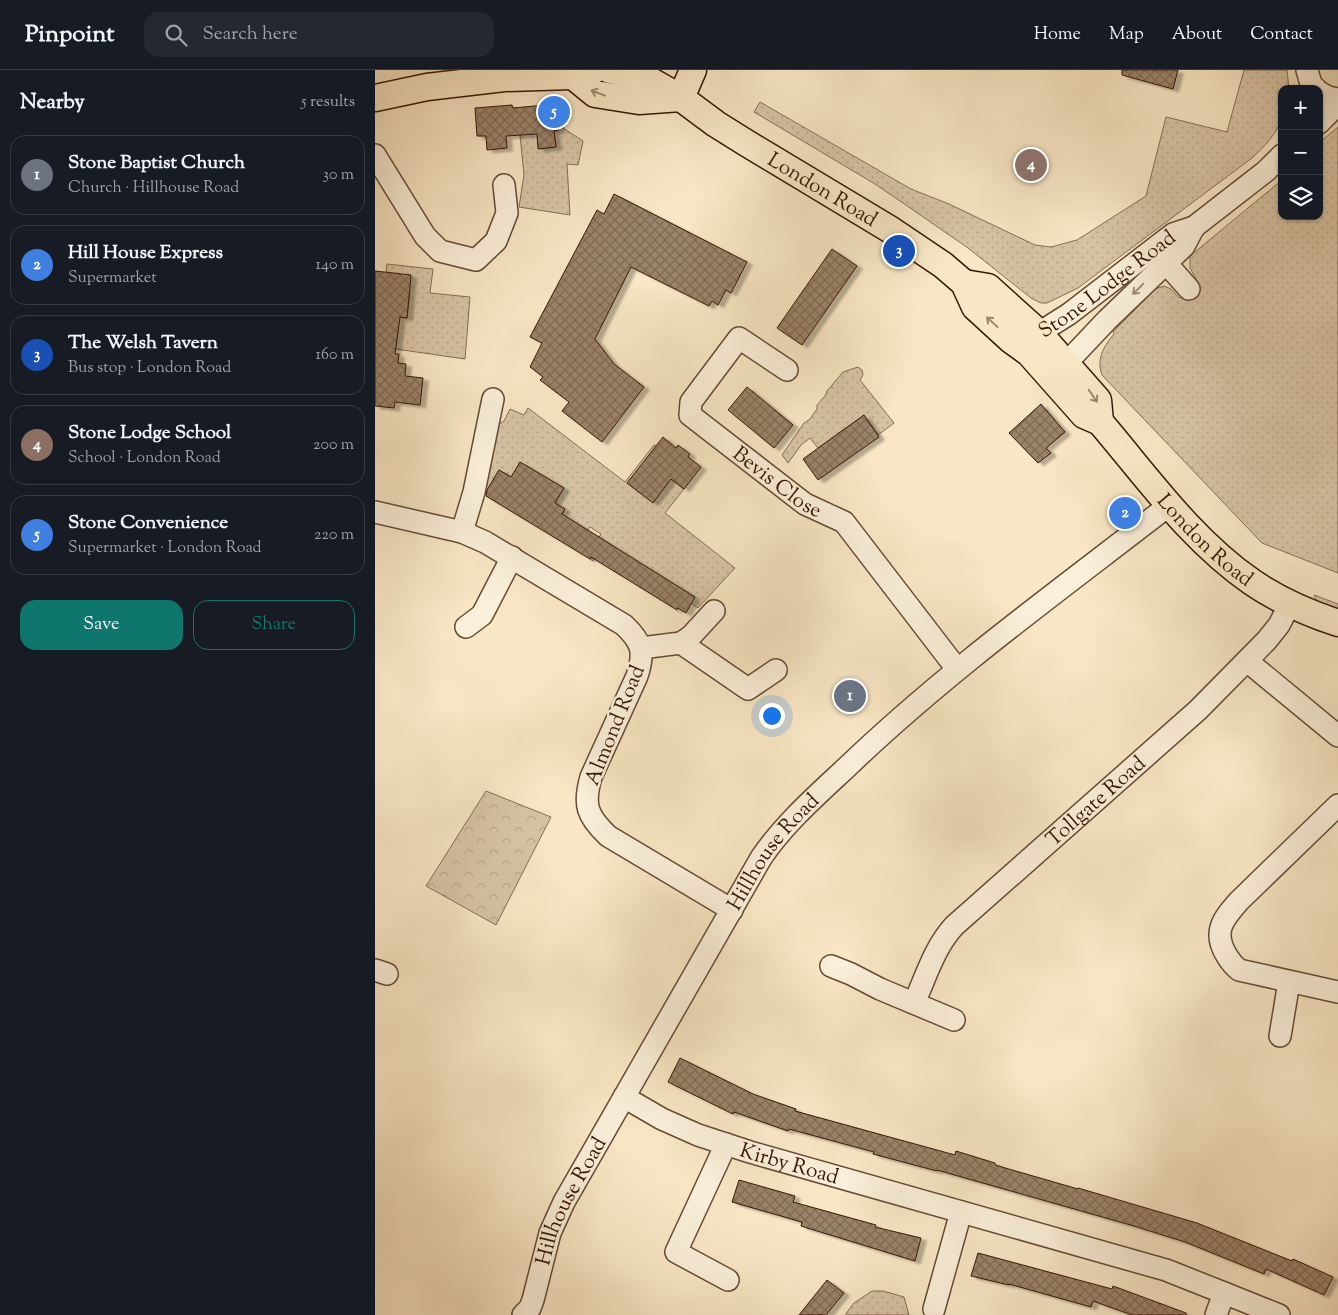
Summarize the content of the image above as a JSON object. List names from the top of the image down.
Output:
{
  "streets": {
    "main road": ["London Road"],
    "street": [
      "Stone Lodge Road",
      "Bevis Close",
      "Almond Road",
      "Tollgate Road",
      "Hillhouse Road",
      "Kirby Road"
    ]
  },
  "crossings": [
    ["London Road", "Stone Lodge Road"],
    ["London Road", "Tollgate Road"],
    ["London Road", "Hillhouse Road"],
    ["Bevis Close", "Hillhouse Road"],
    ["Almond Road", "Hillhouse Road"],
    ["Hillhouse Road", "Kirby Road"]
  ],
  "page": {
    "header": "Pinpoint",
    "search": "Search here",
    "nav": [
      "Home",
      "Map",
      "About",
      "Contact"
    ],
    "heading": ["Nearby", "5 results"],
    "map_buttons": ["+", "−"],
    "pins": [
      "5",
      "4",
      "3",
      "2",
      "1"
    ],
    "list": [
      {
        "mark": "1",
        "name": "Stone Baptist Church",
        "note": "Church · Hillhouse Road",
        "value": "30 m"
      },
      {
        "mark": "2",
        "name": "Hill House Express",
        "note": "Supermarket",
        "value": "140 m"
      },
      {
        "mark": "3",
        "name": "The Welsh Tavern",
        "note": "Bus stop · London Road",
        "value": "160 m"
      },
      {
        "mark": "4",
        "name": "Stone Lodge School",
        "note": "School · London Road",
        "value": "200 m"
      },
      {
        "mark": "5",
        "name": "Stone Convenience",
        "note": "Supermarket · London Road",
        "value": "220 m"
      }
    ],
    "buttons": ["Save", "Share"]
  }
}
